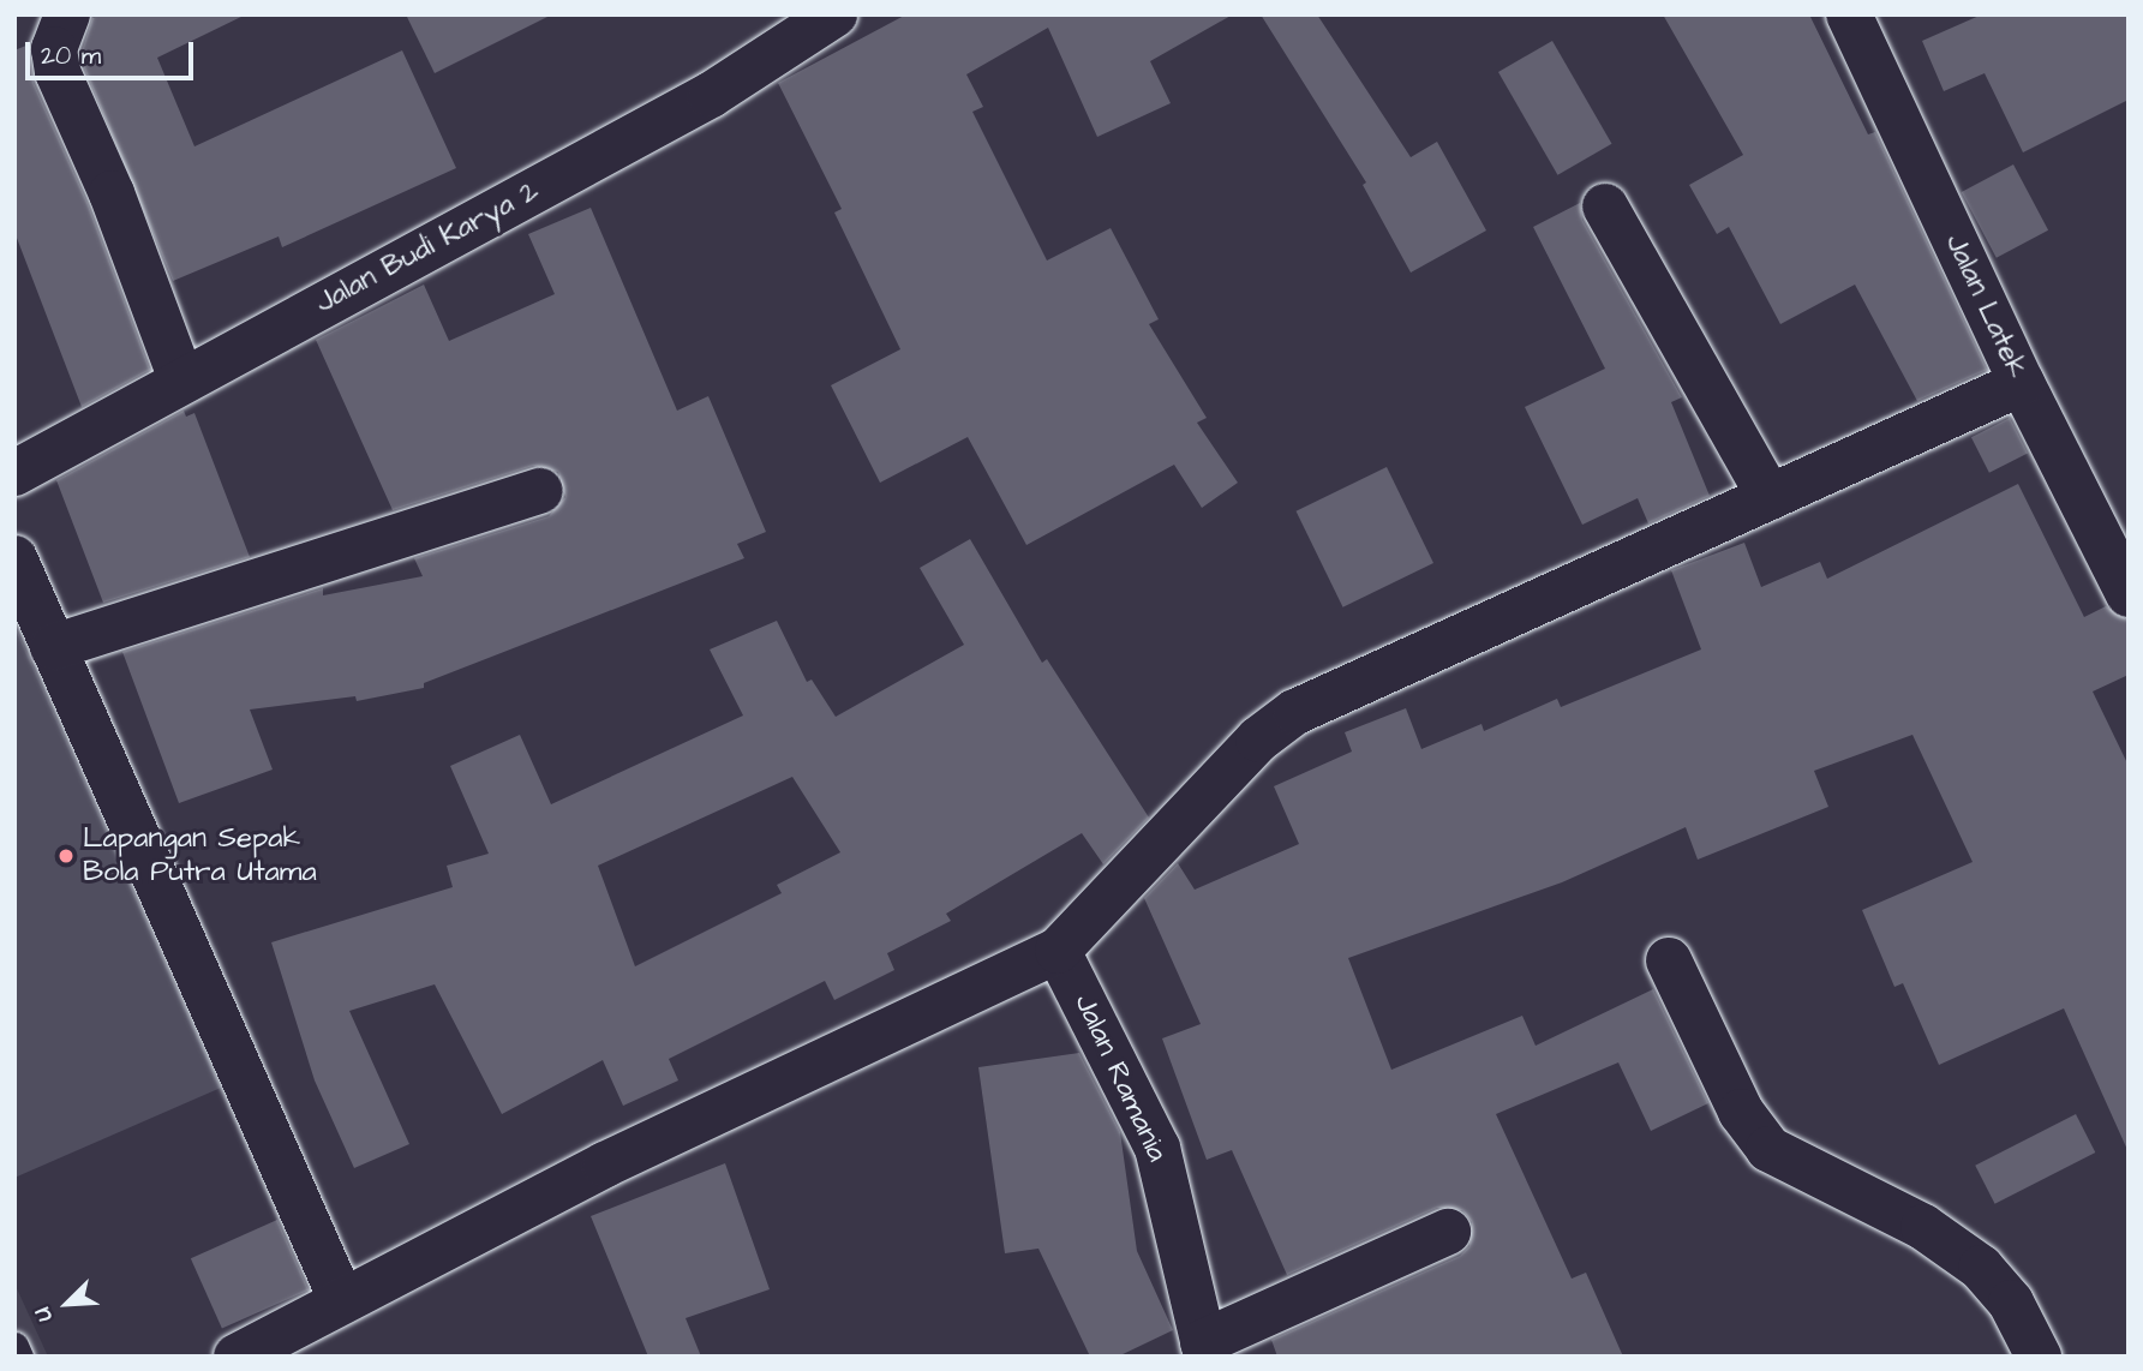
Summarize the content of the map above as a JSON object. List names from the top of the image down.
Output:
{
  "streets": {
    "street": ["Jalan Budi Karya 2", "Jalan Latek", "Jalan Ramania"]
  },
  "places": ["Lapangan Sepak Bola Putra Utama"],
  "scale_bar": "20 m",
  "north": "bottom left"
}
